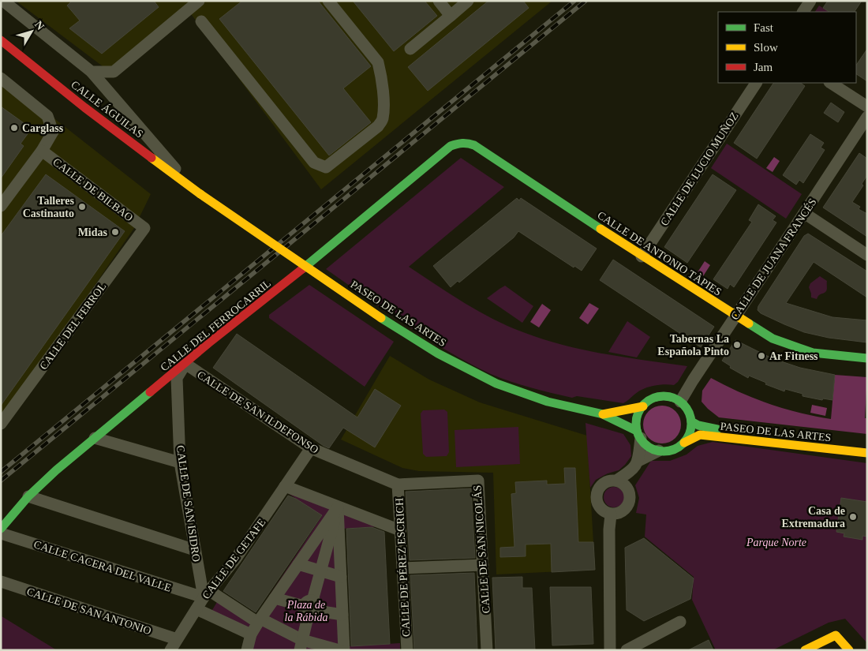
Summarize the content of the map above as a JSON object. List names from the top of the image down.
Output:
{
  "streets": {
    "main road": [
      "CALLE ÁGUILAS",
      "CALLE DE ANTONIO TÀPIES",
      "PASEO DE LAS ARTES",
      "CALLE DEL FERROCARRIL"
    ],
    "street": [
      "CALLE DE LUCIO MUÑOZ",
      "CALLE DE BILBAO",
      "CALLE DE JUANA FRANCÉS",
      "CALLE DEL FERROL",
      "CALLE DE SAN ILDEFONSO",
      "CALLE DE SAN ISIDRO",
      "CALLE DE SAN NICOLÁS",
      "CALLE DE GETAFE",
      "CALLE CACERA DEL VALLE",
      "CALLE DE PÉREZ ESCRICH",
      "CALLE DE SAN ANTONIO"
    ]
  },
  "crossings": [
    ["CALLE ÁGUILAS", "PASEO DE LAS ARTES"],
    ["CALLE DE LUCIO MUÑOZ", "CALLE DE ANTONIO TÀPIES"],
    ["CALLE DE BILBAO", "CALLE DEL FERROL"],
    ["CALLE DE ANTONIO TÀPIES", "CALLE DE JUANA FRANCÉS"],
    ["CALLE DE ANTONIO TÀPIES", "CALLE DEL FERROCARRIL"],
    ["CALLE DE JUANA FRANCÉS", "PASEO DE LAS ARTES"],
    ["CALLE DEL FERROCARRIL", "CALLE DE SAN ILDEFONSO"],
    ["CALLE DEL FERROCARRIL", "CALLE DE SAN ISIDRO"],
    ["CALLE DE SAN ILDEFONSO", "CALLE DE SAN ISIDRO"],
    ["CALLE DE SAN ILDEFONSO", "CALLE DE SAN NICOLÁS"],
    ["CALLE DE SAN ILDEFONSO", "CALLE DE GETAFE"],
    ["CALLE DE SAN ILDEFONSO", "CALLE DE PÉREZ ESCRICH"],
    ["CALLE DE SAN ISIDRO", "CALLE DE GETAFE"],
    ["CALLE DE SAN ISIDRO", "CALLE CACERA DEL VALLE"],
    ["CALLE DE SAN NICOLÁS", "CALLE DE PÉREZ ESCRICH"],
    ["CALLE DE GETAFE", "CALLE CACERA DEL VALLE"],
    ["CALLE DE GETAFE", "CALLE DE SAN ANTONIO"]
  ],
  "parks": ["Parque Norte", "Plaza de la Rábida"],
  "places": [
    "Carglass",
    "Talleres Castinauto",
    "Midas",
    "Tabernas La Española Pinto",
    "Ar Fitness",
    "Casa de Extremadura"
  ],
  "legend": ["Fast", "Slow", "Jam"],
  "north": "top right"
}
